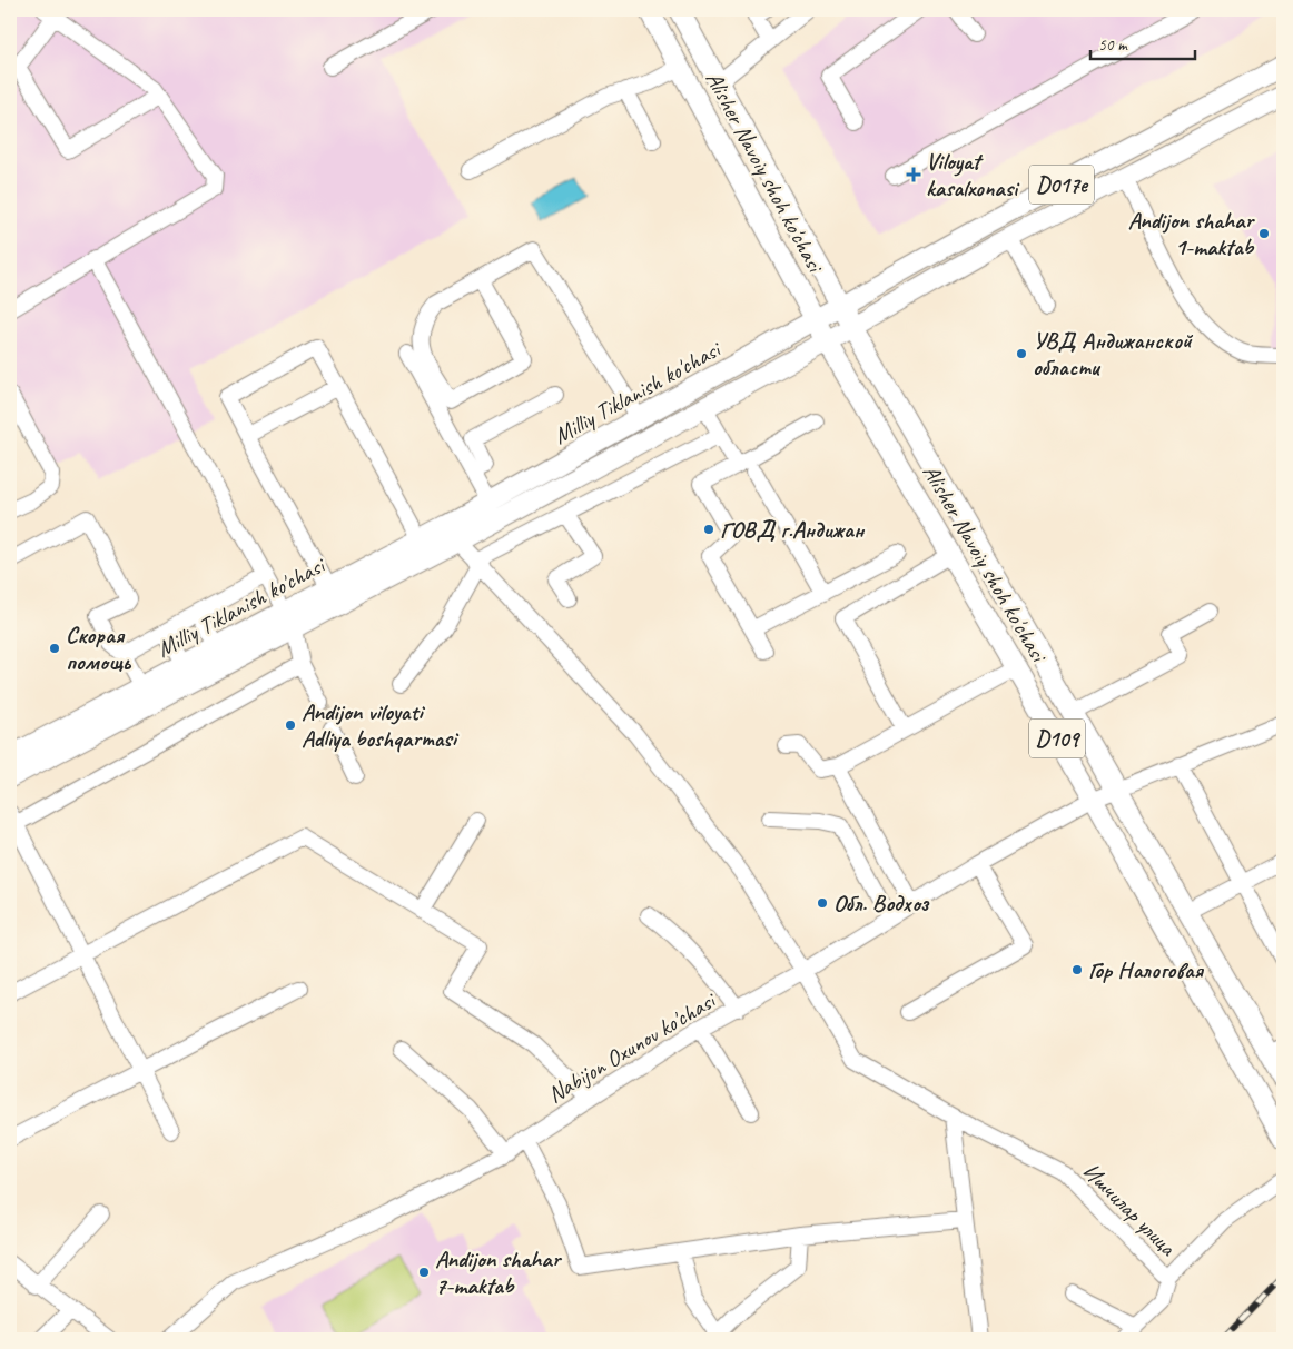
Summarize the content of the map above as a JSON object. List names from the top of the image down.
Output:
{
  "streets": {
    "main road": [
      "Alisher Navoiy shoh ko'chasi",
      "D017e",
      "Milliy Tiklanish ko'chasi",
      "D109"
    ],
    "street": ["Nabijon Oxunov ko'chasi", "Ишчилар улица"]
  },
  "crossings": [
    ["Alisher Navoiy shoh ko'chasi", "Milliy Tiklanish ko'chasi"],
    ["Alisher Navoiy shoh ko'chasi", "Nabijon Oxunov ko'chasi"],
    ["Milliy Tiklanish ko'chasi", "Ишчилар улица"],
    ["Nabijon Oxunov ko'chasi", "Ишчилар улица"]
  ],
  "places": {
    "health": ["Viloyat kasalxonasi"],
    "other": [
      "Andijon shahar 1-maktab",
      "УВД Андижанской области",
      "ГОВД г.Андижан",
      "Скорая помощь",
      "Andijon viloyati Adliya boshqarmasi",
      "Обл. Водхоз",
      "Гор Налоговая",
      "Andijon shahar 7-maktab"
    ]
  },
  "scale_bar": "50 m"
}
